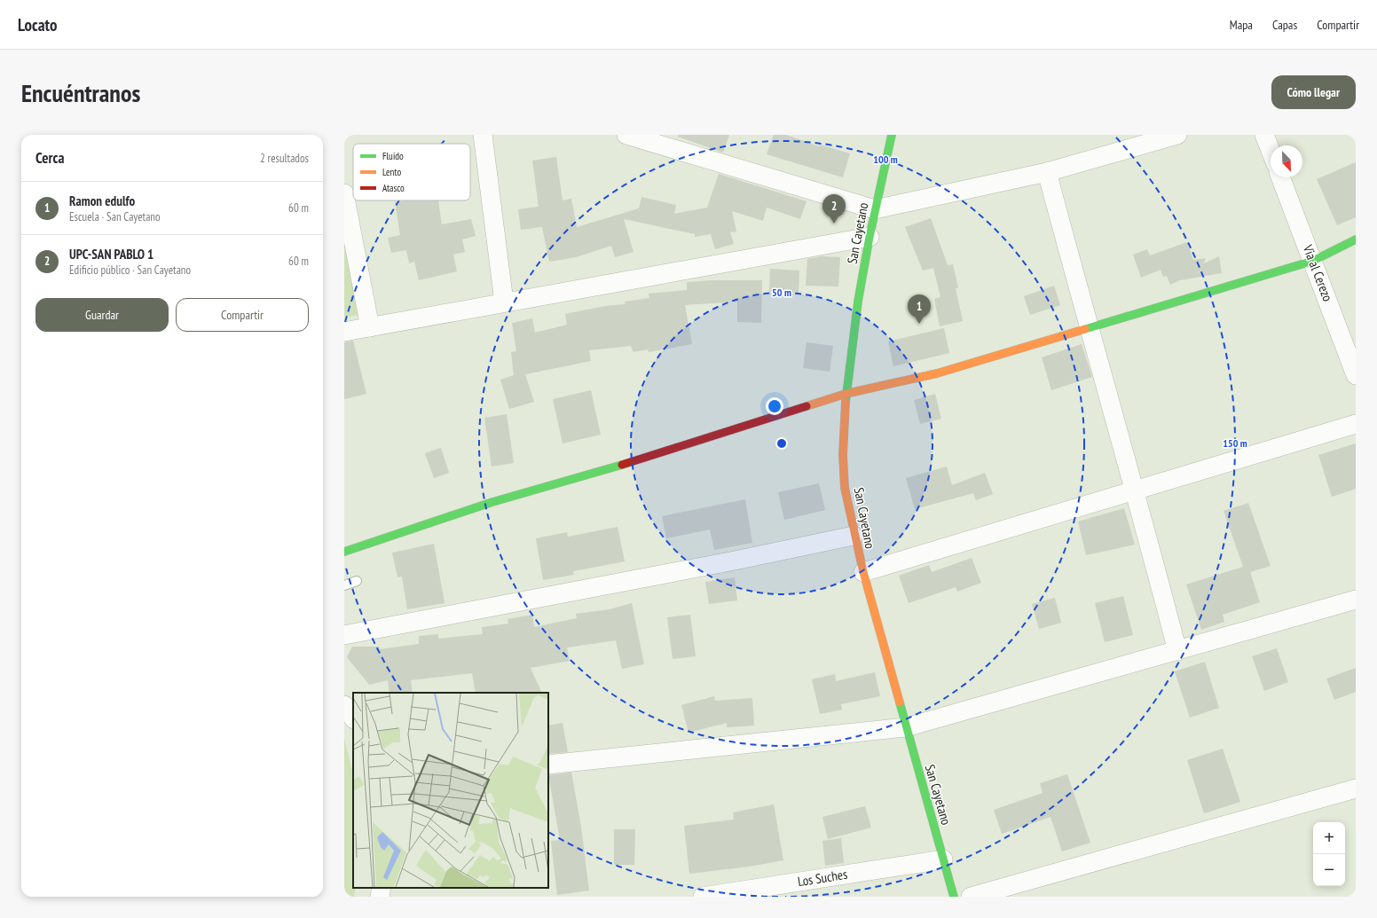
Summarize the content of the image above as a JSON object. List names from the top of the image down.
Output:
{
  "streets": {
    "street": ["San Cayetano", "Via al Cerezo", "Los Suches"]
  },
  "crossings": [
    ["San Cayetano", "Los Suches"]
  ],
  "legend": ["Fluido", "Lento", "Atasco"],
  "north": "bottom right",
  "page": {
    "header": "Locato",
    "nav": ["Mapa", "Capas", "Compartir"],
    "buttons": [
      "Cómo llegar",
      ["Guardar", "Compartir"]
    ],
    "title": "Encuéntranos",
    "heading": ["Cerca", "2 resultados"],
    "list": [
      {
        "mark": "1",
        "name": "Ramon edulfo",
        "note": "Escuela · San Cayetano",
        "value": "60 m"
      },
      {
        "mark": "2",
        "name": "UPC-SAN PABLO 1",
        "note": "Edificio público · San Cayetano",
        "value": "60 m"
      }
    ],
    "pins": ["2", "1"],
    "map_buttons": ["+", "−"]
  },
  "rings": ["100 m", "50 m", "150 m"]
}
